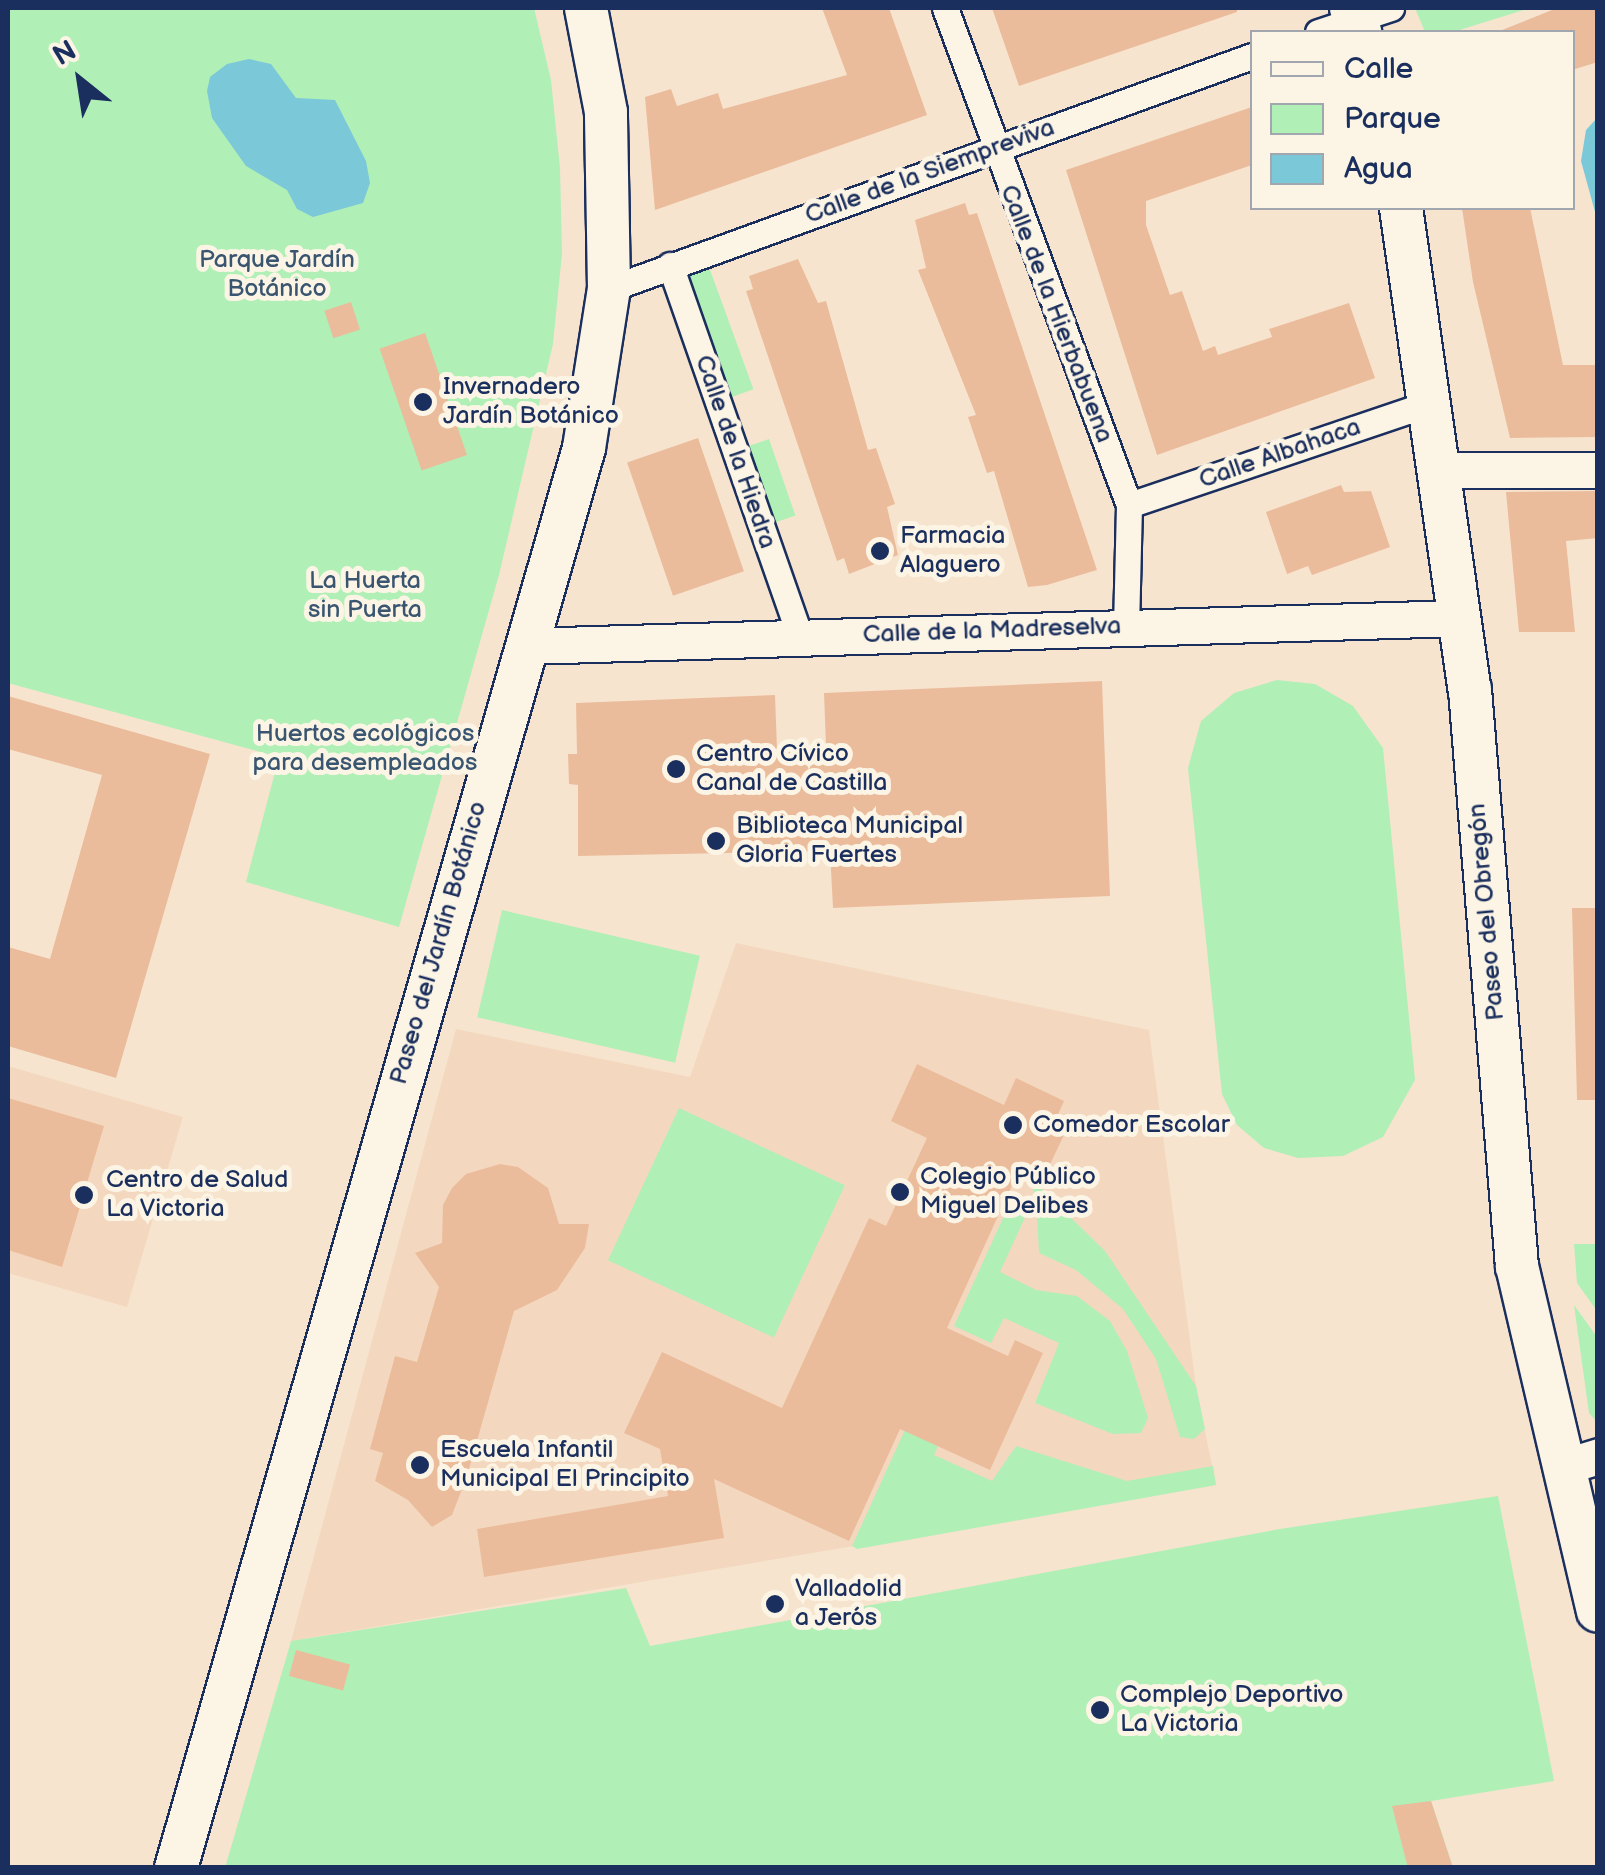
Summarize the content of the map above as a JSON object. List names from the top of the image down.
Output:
{
  "streets": {
    "street": [
      "Calle de la Siempreviva",
      "Calle de la Hierbabuena",
      "Calle de la Hiedra",
      "Calle Albahaca",
      "Calle de la Madreselva",
      "Paseo del Obregón",
      "Paseo del Jardín Botánico"
    ]
  },
  "crossings": [
    ["Calle de la Siempreviva", "Calle de la Hierbabuena"],
    ["Calle de la Siempreviva", "Calle de la Hiedra"],
    ["Calle de la Siempreviva", "Paseo del Jardín Botánico"],
    ["Calle de la Hierbabuena", "Calle Albahaca"],
    ["Calle de la Hierbabuena", "Calle de la Madreselva"],
    ["Calle de la Hiedra", "Calle de la Madreselva"],
    ["Calle Albahaca", "Paseo del Obregón"],
    ["Calle de la Madreselva", "Paseo del Obregón"],
    ["Calle de la Madreselva", "Paseo del Jardín Botánico"]
  ],
  "parks": ["Parque Jardín Botánico", "La Huerta sin Puerta", "Huertos ecológicos para desempleados"],
  "places": [
    "Invernadero Jardín Botánico",
    "Farmacia Alaguero",
    "Centro Cívico Canal de Castilla",
    "Biblioteca Municipal Gloria Fuertes",
    "Comedor Escolar",
    "Colegio Público Miguel Delibes",
    "Centro de Salud La Victoria",
    "Escuela Infantil Municipal El Principito",
    "Valladolid a Jerós",
    "Complejo Deportivo La Victoria"
  ],
  "legend": ["Calle", "Parque", "Agua"],
  "north": "top left"
}
